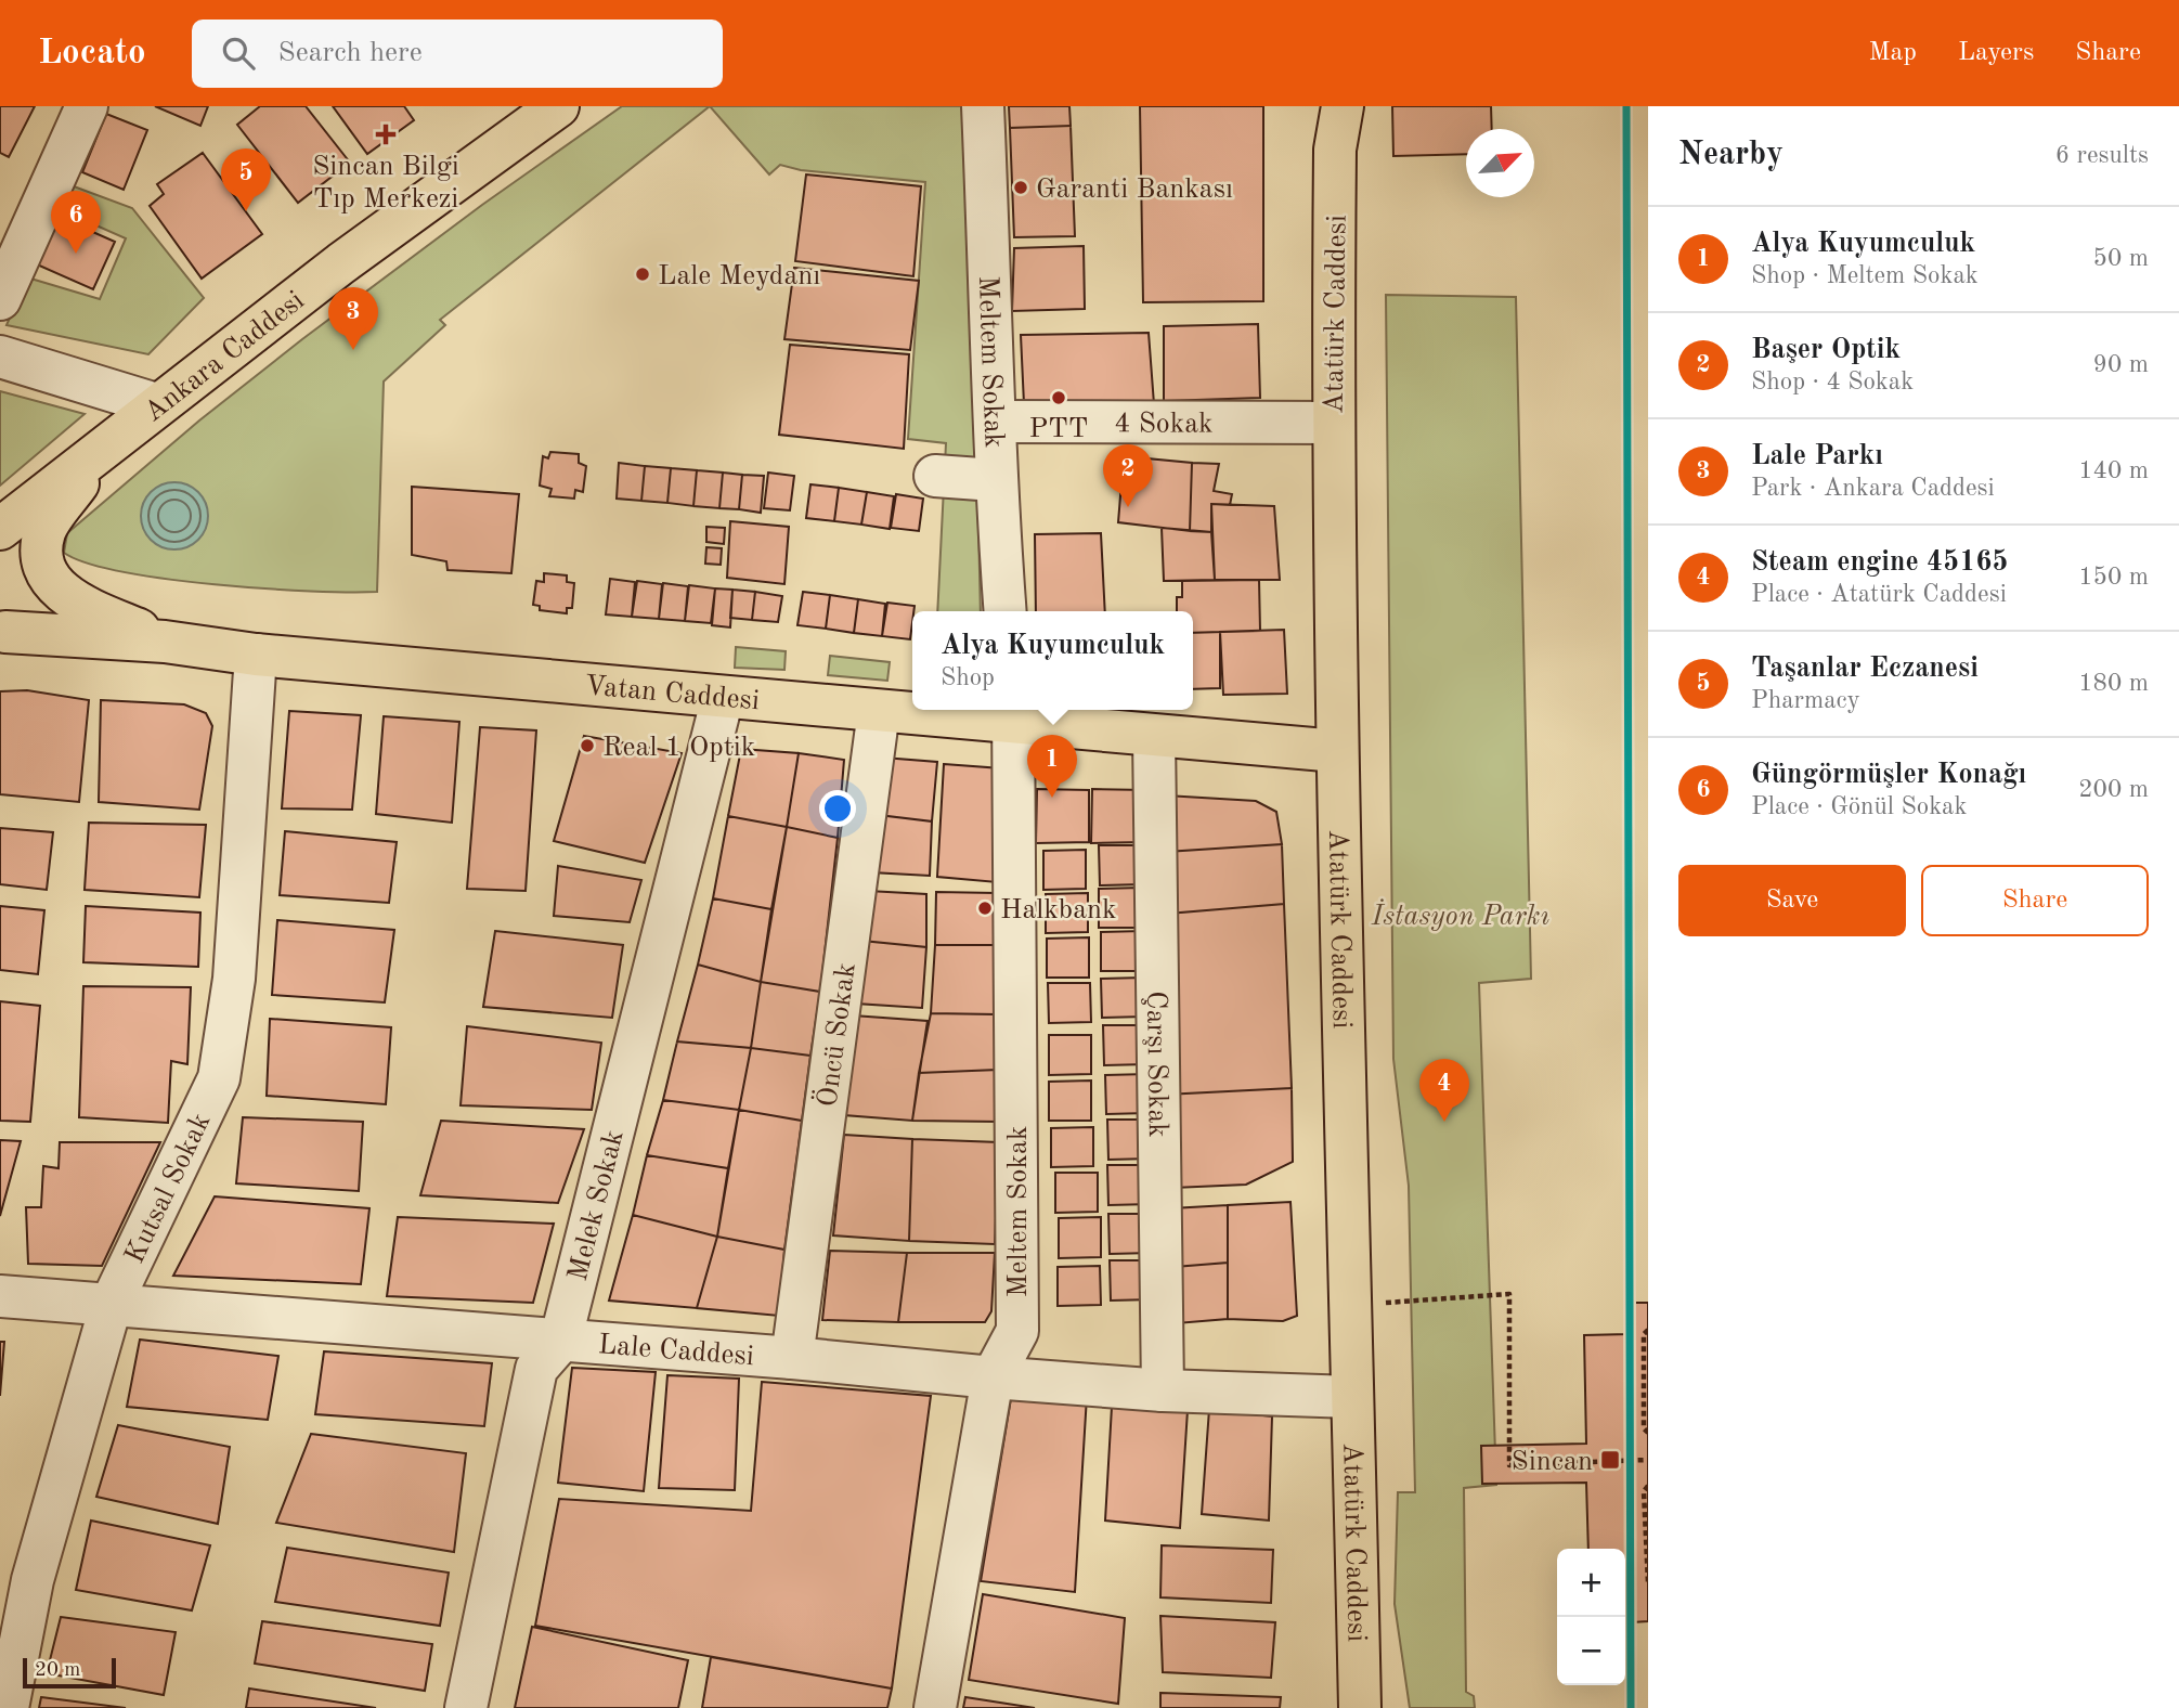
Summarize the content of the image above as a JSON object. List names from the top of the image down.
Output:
{
  "streets": {
    "main road": ["Atatürk Caddesi", "Ankara Caddesi", "Vatan Caddesi"],
    "street": [
      "Meltem Sokak",
      "4 Sokak",
      "Öncü Sokak",
      "Çarşı Sokak",
      "Kutsal Sokak",
      "Melek Sokak",
      "Lale Caddesi"
    ]
  },
  "crossings": [
    ["Atatürk Caddesi", "4 Sokak"],
    ["Atatürk Caddesi", "Vatan Caddesi"],
    ["Atatürk Caddesi", "Lale Caddesi"],
    ["Meltem Sokak", "4 Sokak"],
    ["Meltem Sokak", "Vatan Caddesi"],
    ["Meltem Sokak", "Lale Caddesi"],
    ["Vatan Caddesi", "Öncü Sokak"],
    ["Vatan Caddesi", "Çarşı Sokak"],
    ["Vatan Caddesi", "Kutsal Sokak"],
    ["Vatan Caddesi", "Melek Sokak"],
    ["Öncü Sokak", "Lale Caddesi"],
    ["Çarşı Sokak", "Lale Caddesi"],
    ["Kutsal Sokak", "Lale Caddesi"],
    ["Melek Sokak", "Lale Caddesi"]
  ],
  "parks": ["İstasyon Parkı"],
  "places": {
    "health": ["Sincan Bilgi Tıp Merkezi"],
    "other": [
      "Garanti Bankası",
      "Lale Meydanı",
      "PTT",
      "Real 1 Optik",
      "Halkbank"
    ],
    "transit": ["Sincan"]
  },
  "scale_bar": "20 m",
  "north": "top right",
  "page": {
    "header": "Locato",
    "search": "Search here",
    "nav": ["Map", "Layers", "Share"],
    "heading": ["Nearby", "6 results"],
    "pins": [
      "5",
      "6",
      "3",
      "2",
      "1",
      "4"
    ],
    "list": [
      {
        "mark": "1",
        "name": "Alya Kuyumculuk",
        "note": "Shop · Meltem Sokak",
        "value": "50 m"
      },
      {
        "mark": "2",
        "name": "Başer Optik",
        "note": "Shop · 4 Sokak",
        "value": "90 m"
      },
      {
        "mark": "3",
        "name": "Lale Parkı",
        "note": "Park · Ankara Caddesi",
        "value": "140 m"
      },
      {
        "mark": "4",
        "name": "Steam engine 45165",
        "note": "Place · Atatürk Caddesi",
        "value": "150 m"
      },
      {
        "mark": "5",
        "name": "Taşanlar Eczanesi",
        "note": "Pharmacy",
        "value": "180 m"
      },
      {
        "mark": "6",
        "name": "Güngörmüşler Konağı",
        "note": "Place · Gönül Sokak",
        "value": "200 m"
      }
    ],
    "popup": ["Alya Kuyumculuk", "Shop"],
    "buttons": ["Save", "Share"],
    "map_buttons": ["+", "−"],
    "scale": "20 m"
  }
}
